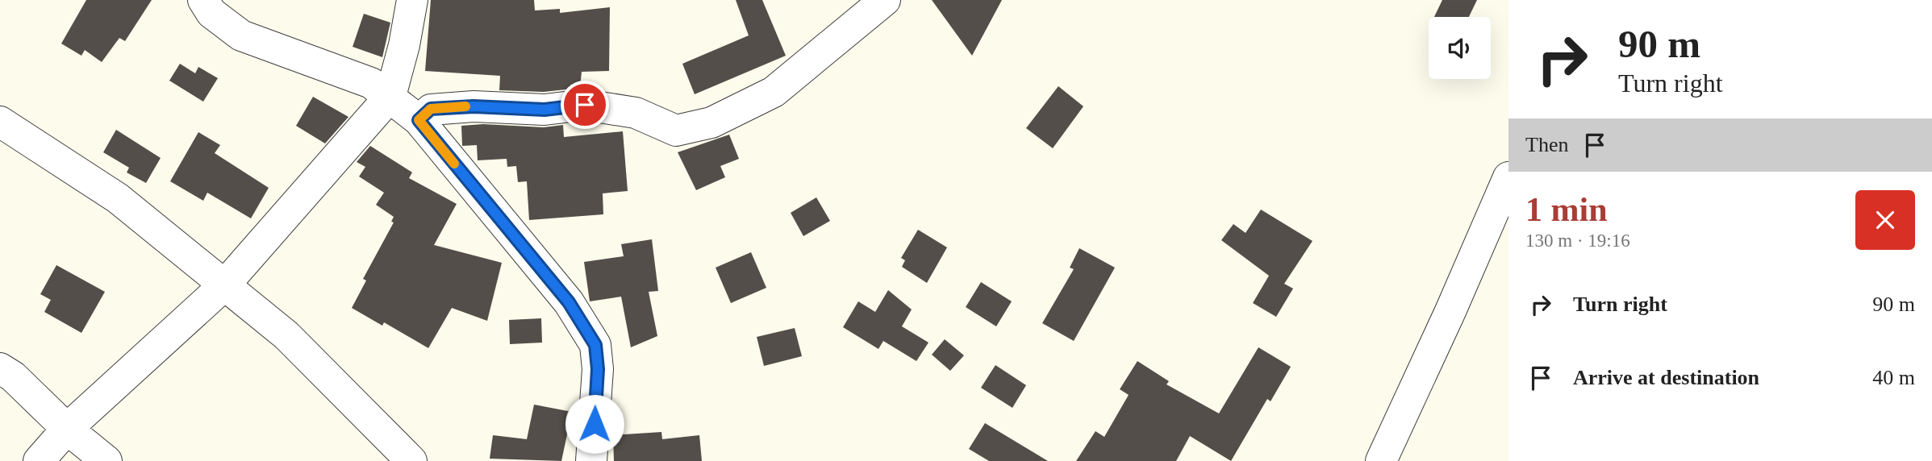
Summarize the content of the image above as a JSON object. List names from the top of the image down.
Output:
{
  "page": {
    "turn": ["90 m", "Turn right"],
    "then": "Then",
    "heading": ["1 min", "130 m · 19:16"],
    "list": [
      {
        "name": "Turn right",
        "value": "90 m"
      },
      {
        "name": "Arrive at destination",
        "value": "40 m"
      }
    ]
  }
}
